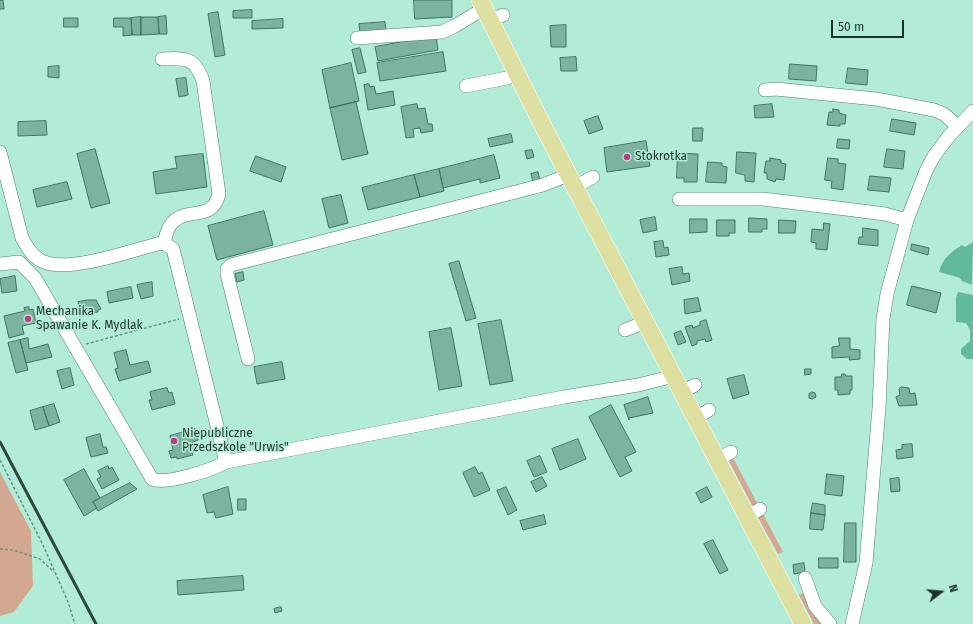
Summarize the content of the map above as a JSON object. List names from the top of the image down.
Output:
{
  "places": ["Stokrotka", "Mechanika Spawanie K. Mydlak", "Niepubliczne Przedszkole \"Urwis\""],
  "scale_bar": "50 m",
  "north": "right"
}
